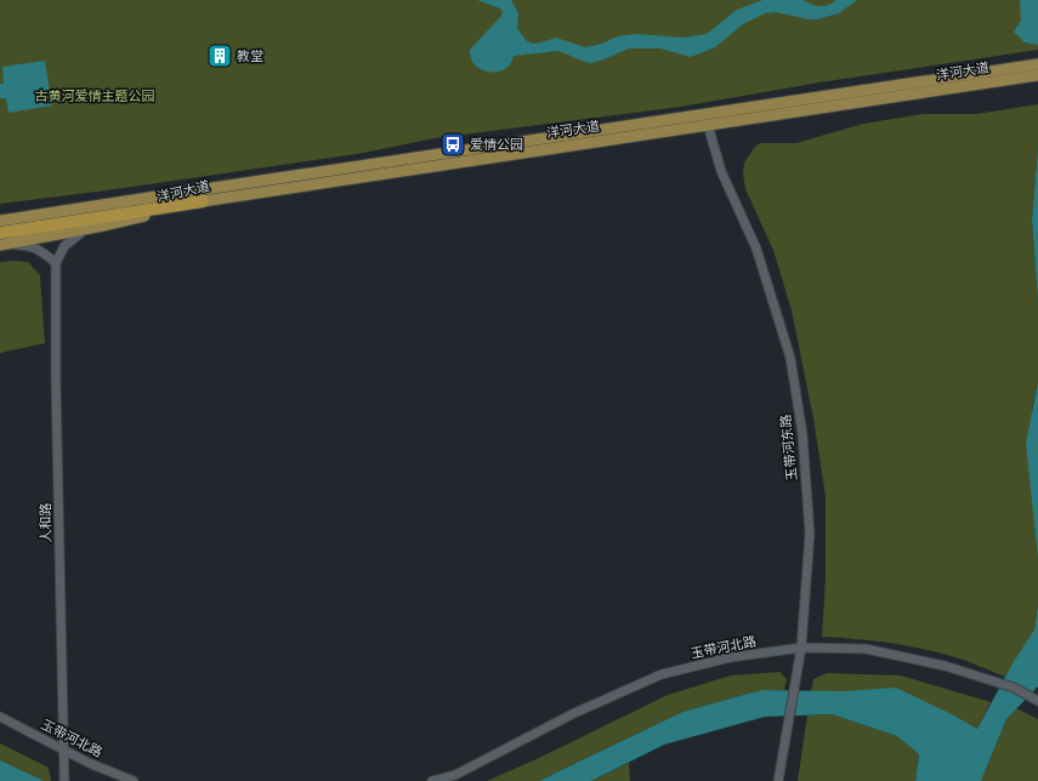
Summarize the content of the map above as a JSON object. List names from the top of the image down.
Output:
{
  "streets": {
    "main road": ["洋河大道"],
    "street": ["玉带河东路", "人和路", "玉带河北路"]
  },
  "crossings": [
    ["洋河大道", "玉带河东路"],
    ["玉带河东路", "玉带河北路"],
    ["人和路", "玉带河北路"]
  ],
  "parks": ["古黄河爱情主题公园"],
  "places": {
    "building": ["教堂"],
    "bus stop": ["爱情公园"]
  }
}
